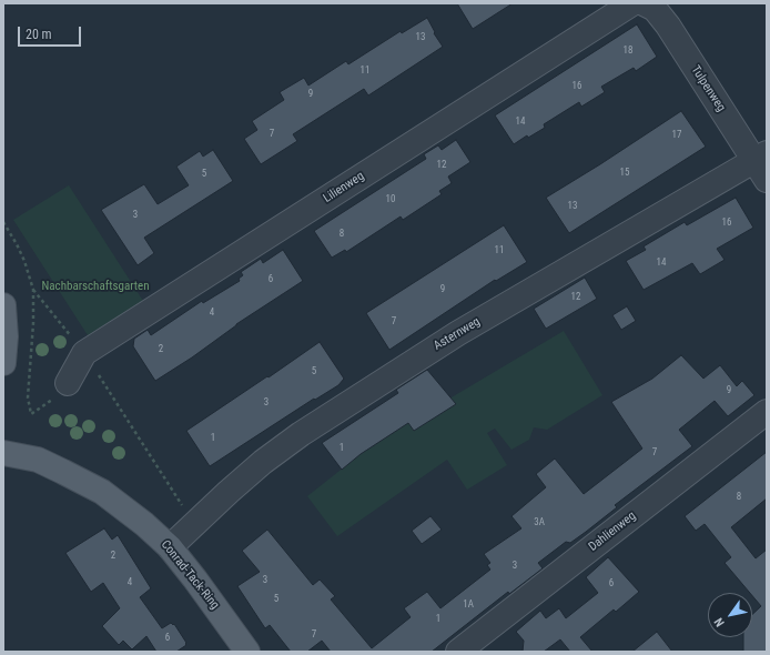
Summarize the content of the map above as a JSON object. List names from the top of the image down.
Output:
{
  "streets": {
    "main road": ["Conrad-Tack-Ring"],
    "street": [
      "Tulpenweg",
      "Lilienweg",
      "Asternweg",
      "Dahlienweg"
    ]
  },
  "crossings": [
    ["Tulpenweg", "Asternweg"],
    ["Asternweg", "Conrad-Tack-Ring"]
  ],
  "parks": ["Nachbarschaftsgarten"],
  "house_numbers": [
    "13",
    "18",
    "11",
    "16",
    "9",
    "14",
    "7",
    "17",
    "12",
    "15",
    "5",
    "10",
    "13",
    "3",
    "16",
    "8",
    "11",
    "14",
    "6",
    "9",
    "12",
    "4",
    "7",
    "2",
    "5",
    "9",
    "3",
    "1",
    "1",
    "7",
    "8",
    "3A",
    "2",
    "3",
    "3",
    "4",
    "6",
    "5",
    "1A",
    "1",
    "7",
    "6"
  ],
  "scale_bar": "20 m",
  "north": "bottom left"
}
